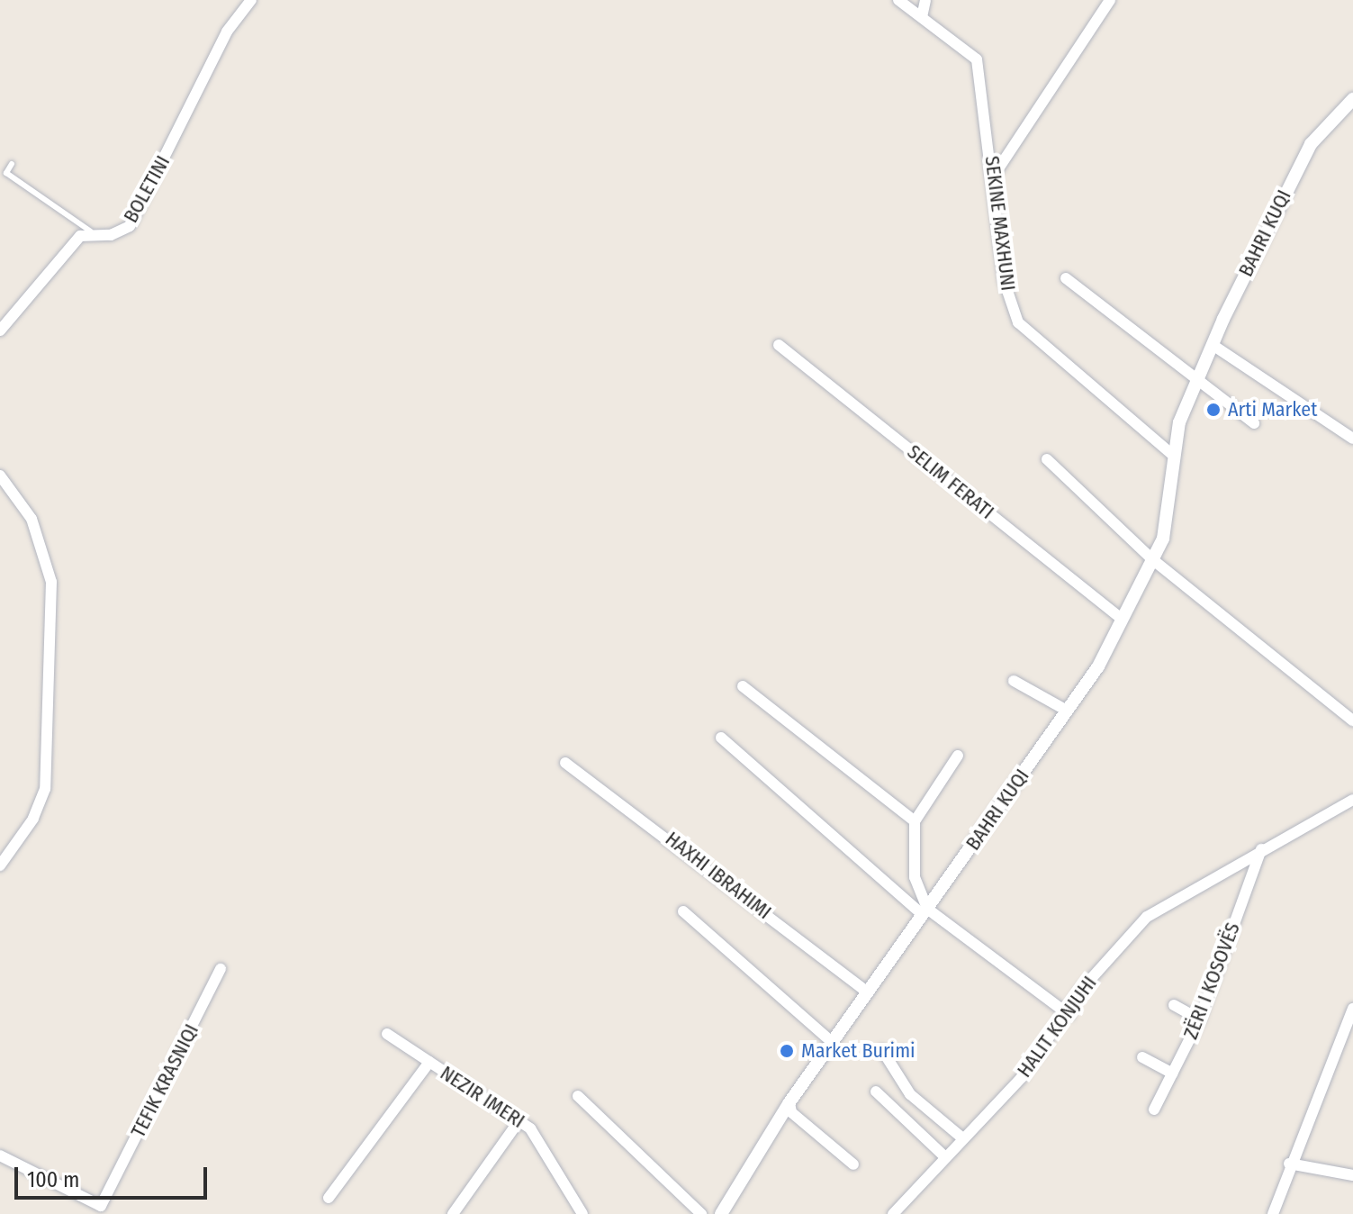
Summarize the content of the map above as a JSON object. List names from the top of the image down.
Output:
{
  "streets": {
    "street": [
      "BOLETINI",
      "SEKINE MAXHUNI",
      "BAHRI KUQI",
      "SELIM FERATI",
      "HAXHI IBRAHIMI",
      "ZËRI I KOSOVËS",
      "HALIT KONJUHI",
      "TEFIK KRASNIQI",
      "NEZIR IMERI"
    ]
  },
  "crossings": [
    ["SEKINE MAXHUNI", "BAHRI KUQI"],
    ["BAHRI KUQI", "SELIM FERATI"],
    ["BAHRI KUQI", "HAXHI IBRAHIMI"],
    ["ZËRI I KOSOVËS", "HALIT KONJUHI"]
  ],
  "places": ["Arti Market", "Market Burimi"],
  "scale_bar": "100 m"
}
